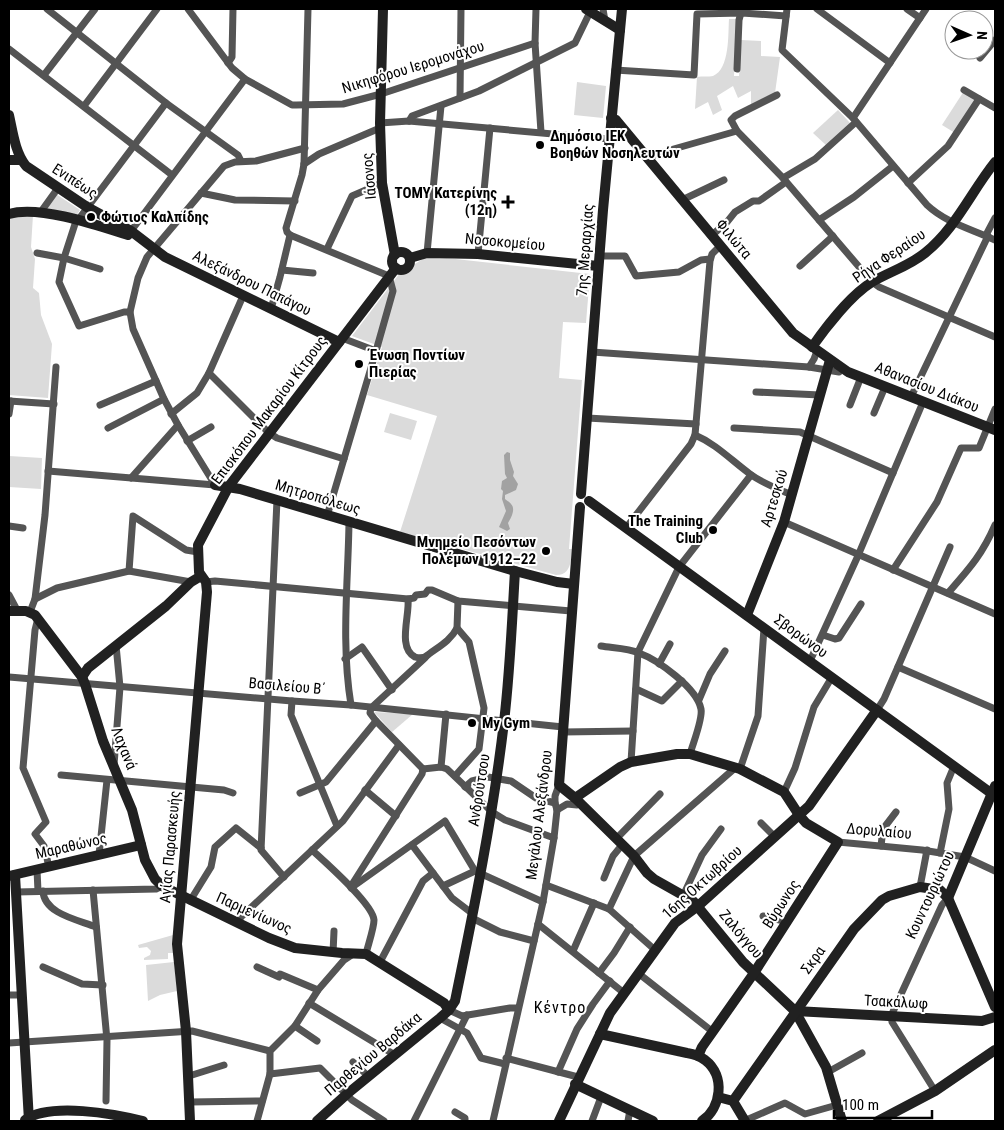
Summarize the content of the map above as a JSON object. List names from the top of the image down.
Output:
{
  "streets": {
    "street": [
      "Νικηφόρου Ιερομονάχου",
      "Ιάσονος",
      "Ενιπέως",
      "Φιλώτα",
      "Νοσοκομείου",
      "7ης Μεραρχίας",
      "Ρήγα Φεραίου",
      "Αλεξάνδρου Παπάγου",
      "Αθανασίου Διάκου",
      "Επισκόπου Μακαρίου Κίτρους",
      "Μητροπόλεως",
      "Αρτεσκού",
      "Σβορώνου",
      "Βασιλείου Β΄",
      "Λαχανά",
      "Ανδρούτσου",
      "Μεγάλου Αλεξάνδρου",
      "Δορυλαίου",
      "Μαραθώνος",
      "Αγίας Παρασκευής",
      "16ης Οκτωβρίου",
      "Κουντουριώτου",
      "Βύρωνος",
      "Παρμενίωνος",
      "Ζαλόγγου",
      "Σκρα",
      "Τσακάλωφ",
      "Παρθενίου Βαρδάκα"
    ]
  },
  "crossings": [
    ["Νικηφόρου Ιερομονάχου", "Ιάσονος"],
    ["Ιάσονος", "Επισκόπου Μακαρίου Κίτρους"],
    ["Ενιπέως", "Αλεξάνδρου Παπάγου"],
    ["Φιλώτα", "7ης Μεραρχίας"],
    ["Φιλώτα", "Ρήγα Φεραίου"],
    ["Φιλώτα", "Αθανασίου Διάκου"],
    ["Φιλώτα", "Αρτεσκού"],
    ["Νοσοκομείου", "7ης Μεραρχίας"],
    ["Νοσοκομείου", "Επισκόπου Μακαρίου Κίτρους"],
    ["7ης Μεραρχίας", "Σβορώνου"],
    ["7ης Μεραρχίας", "Μεγάλου Αλεξάνδρου"],
    ["Αλεξάνδρου Παπάγου", "Επισκόπου Μακαρίου Κίτρους"],
    ["Αθανασίου Διάκου", "Αρτεσκού"],
    ["Επισκόπου Μακαρίου Κίτρους", "Μητροπόλεως"],
    ["Επισκόπου Μακαρίου Κίτρους", "Αγίας Παρασκευής"],
    ["Μητροπόλεως", "Ανδρούτσου"],
    ["Μητροπόλεως", "Μεγάλου Αλεξάνδρου"],
    ["Αρτεσκού", "Σβορώνου"],
    ["Σβορώνου", "Μεγάλου Αλεξάνδρου"],
    ["Σβορώνου", "16ης Οκτωβρίου"],
    ["Σβορώνου", "Κουντουριώτου"],
    ["Βασιλείου Β΄", "Λαχανά"],
    ["Βασιλείου Β΄", "Ανδρούτσου"],
    ["Βασιλείου Β΄", "Μεγάλου Αλεξάνδρου"],
    ["Βασιλείου Β΄", "Αγίας Παρασκευής"],
    ["Λαχανά", "Μαραθώνος"],
    ["Λαχανά", "Αγίας Παρασκευής"],
    ["Λαχανά", "Παρμενίωνος"],
    ["Ανδρούτσου", "Παρμενίωνος"],
    ["Ανδρούτσου", "Παρθενίου Βαρδάκα"],
    ["Μεγάλου Αλεξάνδρου", "Ζαλόγγου"],
    ["Δορυλαίου", "16ης Οκτωβρίου"],
    ["Δορυλαίου", "Κουντουριώτου"],
    ["Δορυλαίου", "Βύρωνος"],
    ["Αγίας Παρασκευής", "Παρμενίωνος"],
    ["16ης Οκτωβρίου", "Ζαλόγγου"],
    ["Κουντουριώτου", "Τσακάλωφ"],
    ["Βύρωνος", "Ζαλόγγου"],
    ["Παρμενίωνος", "Παρθενίου Βαρδάκα"],
    ["Ζαλόγγου", "Σκρα"],
    ["Ζαλόγγου", "Τσακάλωφ"],
    ["Σκρα", "Τσακάλωφ"]
  ],
  "districts": ["Κέντρο"],
  "places": {
    "other": [
      "Δημόσιο ΙΕΚ Βοηθών Νοσηλευτών",
      "Φώτιος Καλπίδης",
      "Ένωση Ποντίων Πιερίας",
      "The Training Club",
      "Μνημείο Πεσόντων Πολέμων 1912–22",
      "My Gym"
    ],
    "health": ["ΤΟΜΥ Κατερίνης (12η)"]
  },
  "scale_bar": "100 m",
  "north": "right"
}
